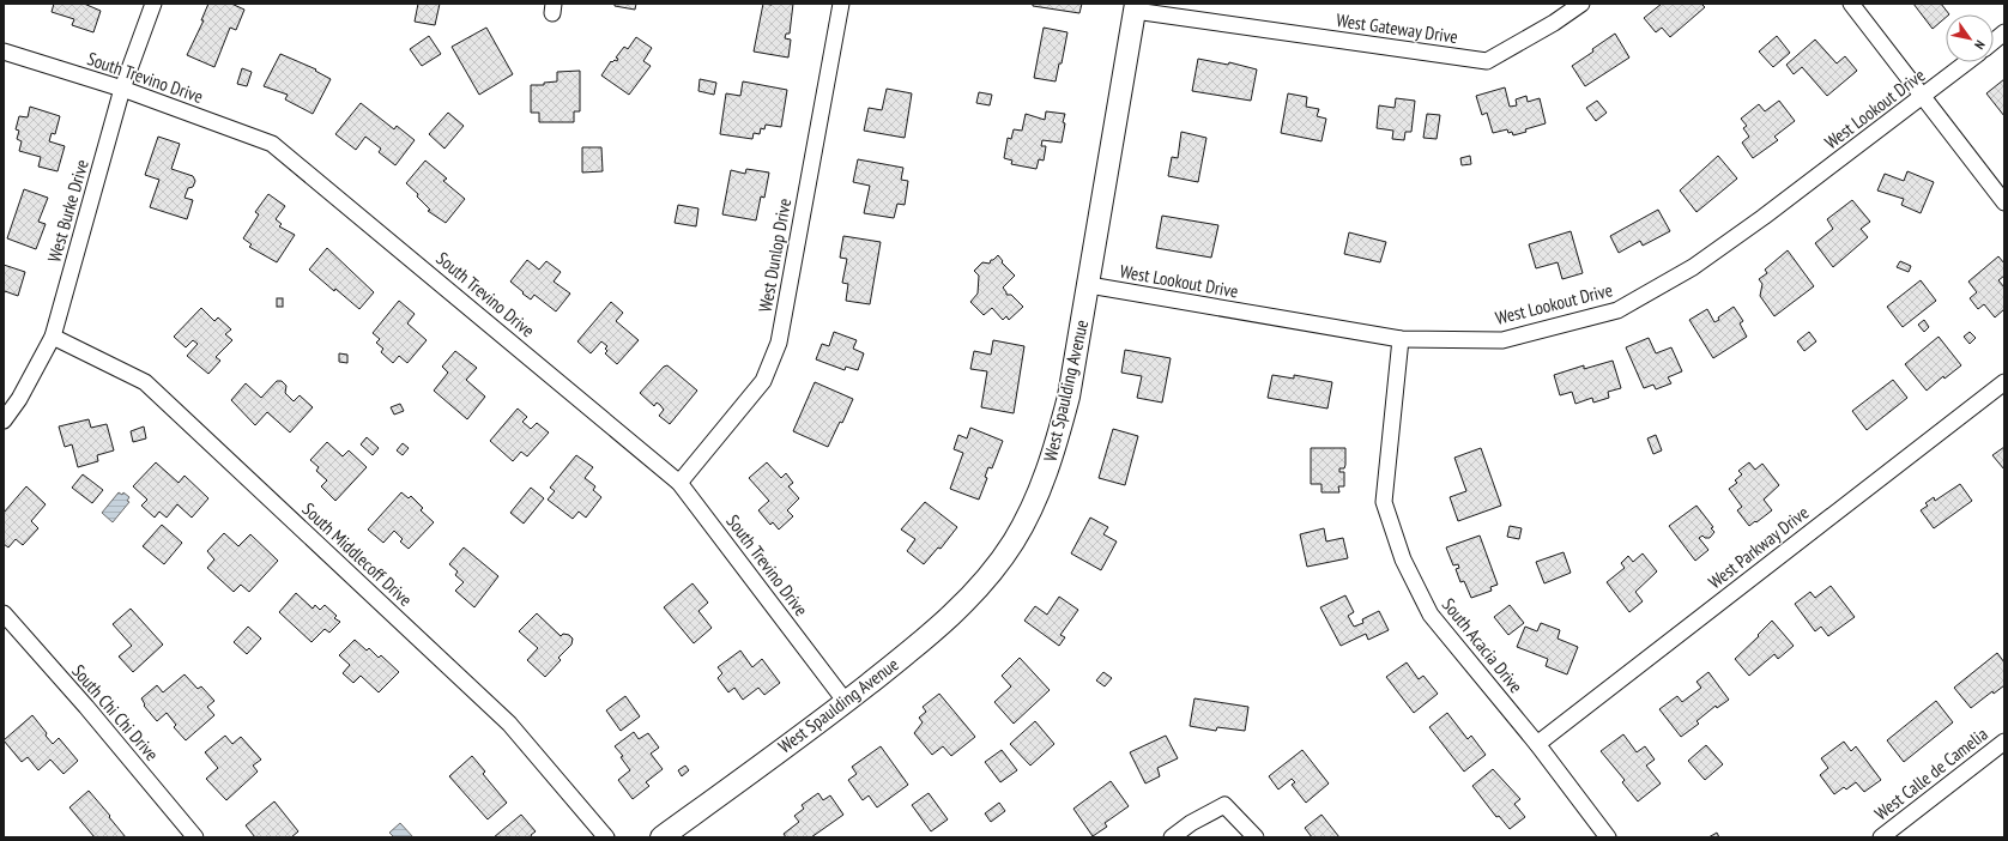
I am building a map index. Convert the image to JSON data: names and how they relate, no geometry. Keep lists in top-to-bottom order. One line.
{"streets":{"street":["West Gateway Drive","South Trevino Drive","West Lookout Drive","West Burke Drive","West Dunlop Drive","West Spaulding Avenue","West Parkway Drive","South Middlecoff Drive","South Acacia Drive","South Chi Chi Drive","West Calle de Camelia"]},"crossings":[["West Gateway Drive","West Spaulding Avenue"],["South Trevino Drive","West Burke Drive"],["South Trevino Drive","West Dunlop Drive"],["South Trevino Drive","West Spaulding Avenue"],["West Lookout Drive","West Spaulding Avenue"],["West Lookout Drive","South Acacia Drive"],["West Burke Drive","South Middlecoff Drive"],["West Parkway Drive","South Acacia Drive"]],"north":"bottom right"}
